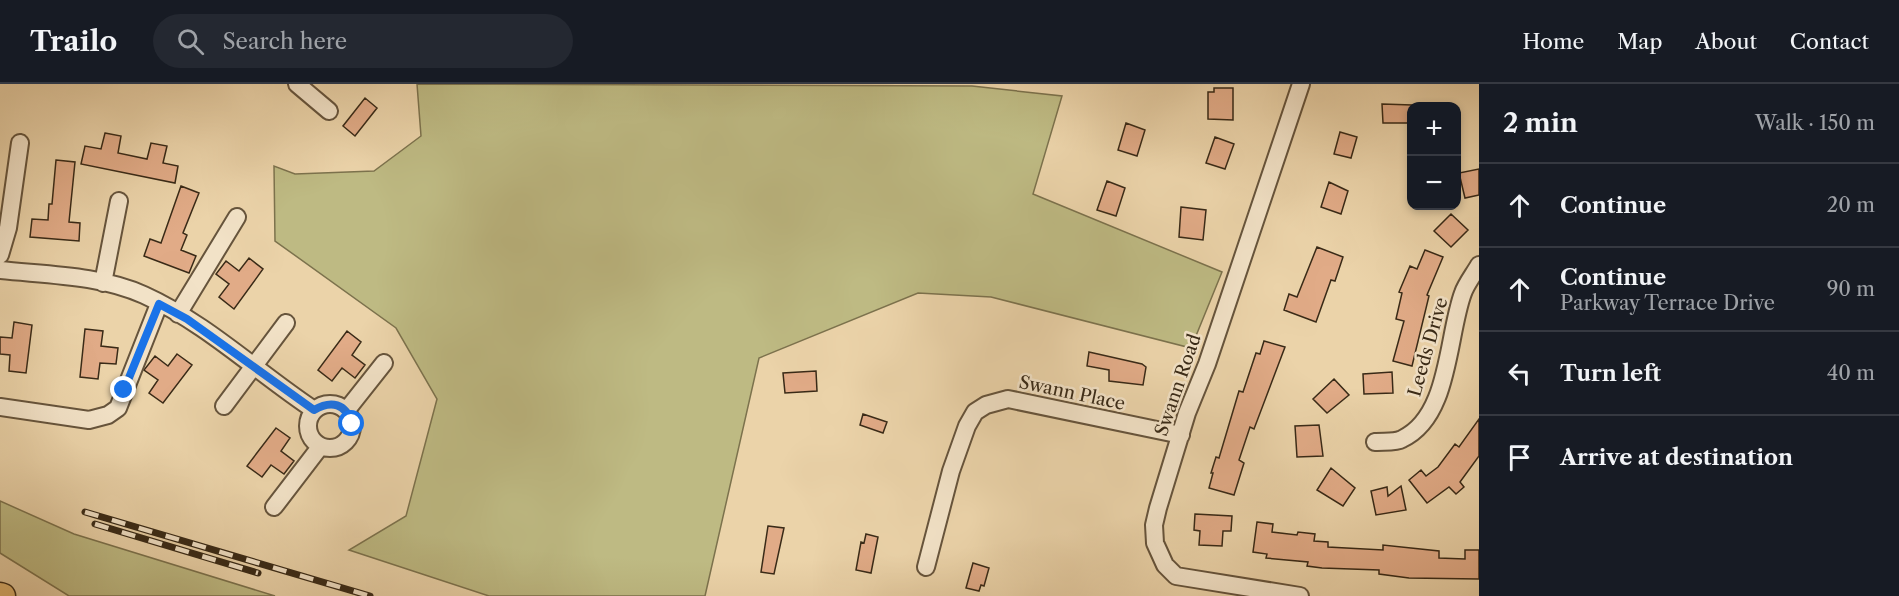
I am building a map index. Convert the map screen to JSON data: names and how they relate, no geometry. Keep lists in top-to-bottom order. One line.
{"streets":{"street":["Leeds Drive","Swann Road","Swann Place"]},"crossings":[["Swann Road","Swann Place"]],"page":{"header":"Trailo","search":"Search here","nav":["Home","Map","About","Contact"],"heading":["2 min","Walk · 150 m"],"map_buttons":["+","−"],"list":[["Continue","20 m"],["Continue","Parkway Terrace Drive","90 m"],["Turn left","40 m"],"Arrive at destination"]}}
